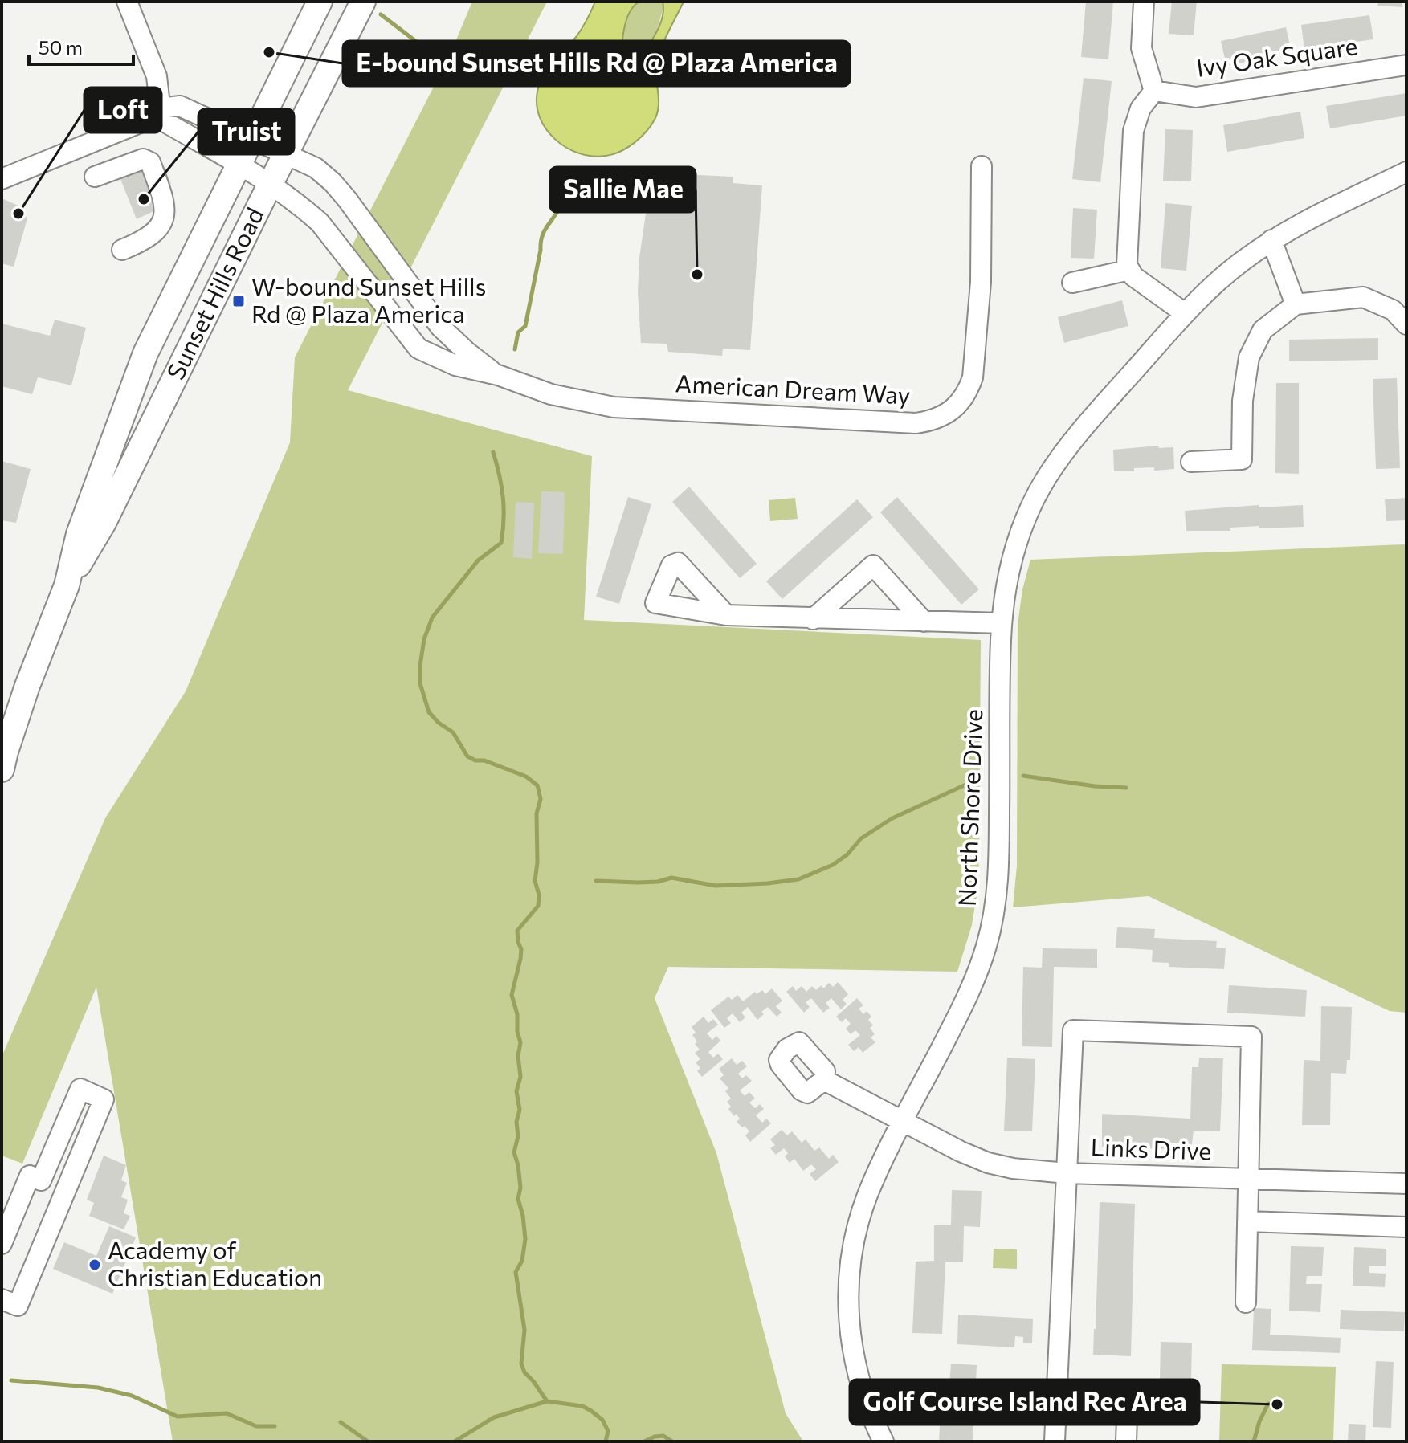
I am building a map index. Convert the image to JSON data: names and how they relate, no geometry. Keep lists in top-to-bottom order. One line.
{"streets":{"main road":["Sunset Hills Road"],"street":["Ivy Oak Square","American Dream Way","North Shore Drive","Links Drive"]},"crossings":[["North Shore Drive","Links Drive"]],"places":{"other":["E-bound Sunset Hills Rd @ Plaza America","Truist","Loft","Sallie Mae","Academy of Christian Education","Golf Course Island Rec Area"],"transit":["W-bound Sunset Hills Rd @ Plaza America"]},"scale_bar":"50 m"}
